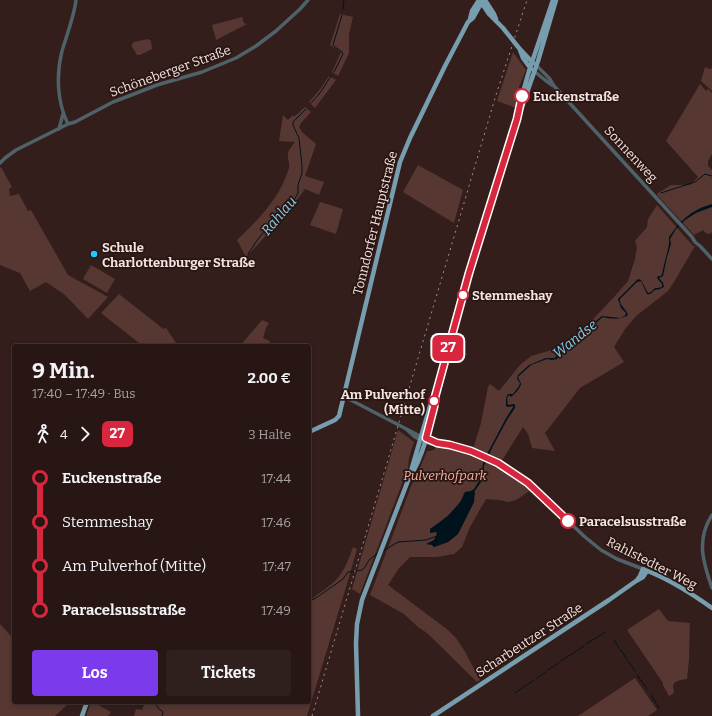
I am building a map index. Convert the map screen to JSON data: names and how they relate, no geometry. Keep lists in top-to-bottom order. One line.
{"streets":{"main road":["Sonnenweg","Tonndorfer Hauptstraße","Rahlstedter Weg","Scharbeutzer Straße"],"street":["Schöneberger Straße"]},"crossings":[["Sonnenweg","Tonndorfer Hauptstraße"],["Tonndorfer Hauptstraße","Rahlstedter Weg"],["Rahlstedter Weg","Scharbeutzer Straße"]],"water":["Rahlau","Wandse"],"parks":["Pulverhofpark"],"places":["Euckenstraße","Schule Charlottenburger Straße","Stemmeshay","Am Pulverhof (Mitte)","Paracelsusstraße"],"lines":["bus line 27"],"page":{"on_map":"27","heading":["9 Min.","17:40 – 17:49 · Bus","2.00 €"],"legs":["4","27","3 Halte"],"list":[{"name":"Euckenstraße","value":"17:44"},{"name":"Stemmeshay","value":"17:46"},{"name":"Am Pulverhof (Mitte)","value":"17:47"},{"name":"Paracelsusstraße","value":"17:49"}],"buttons":["Los","Tickets"]}}
